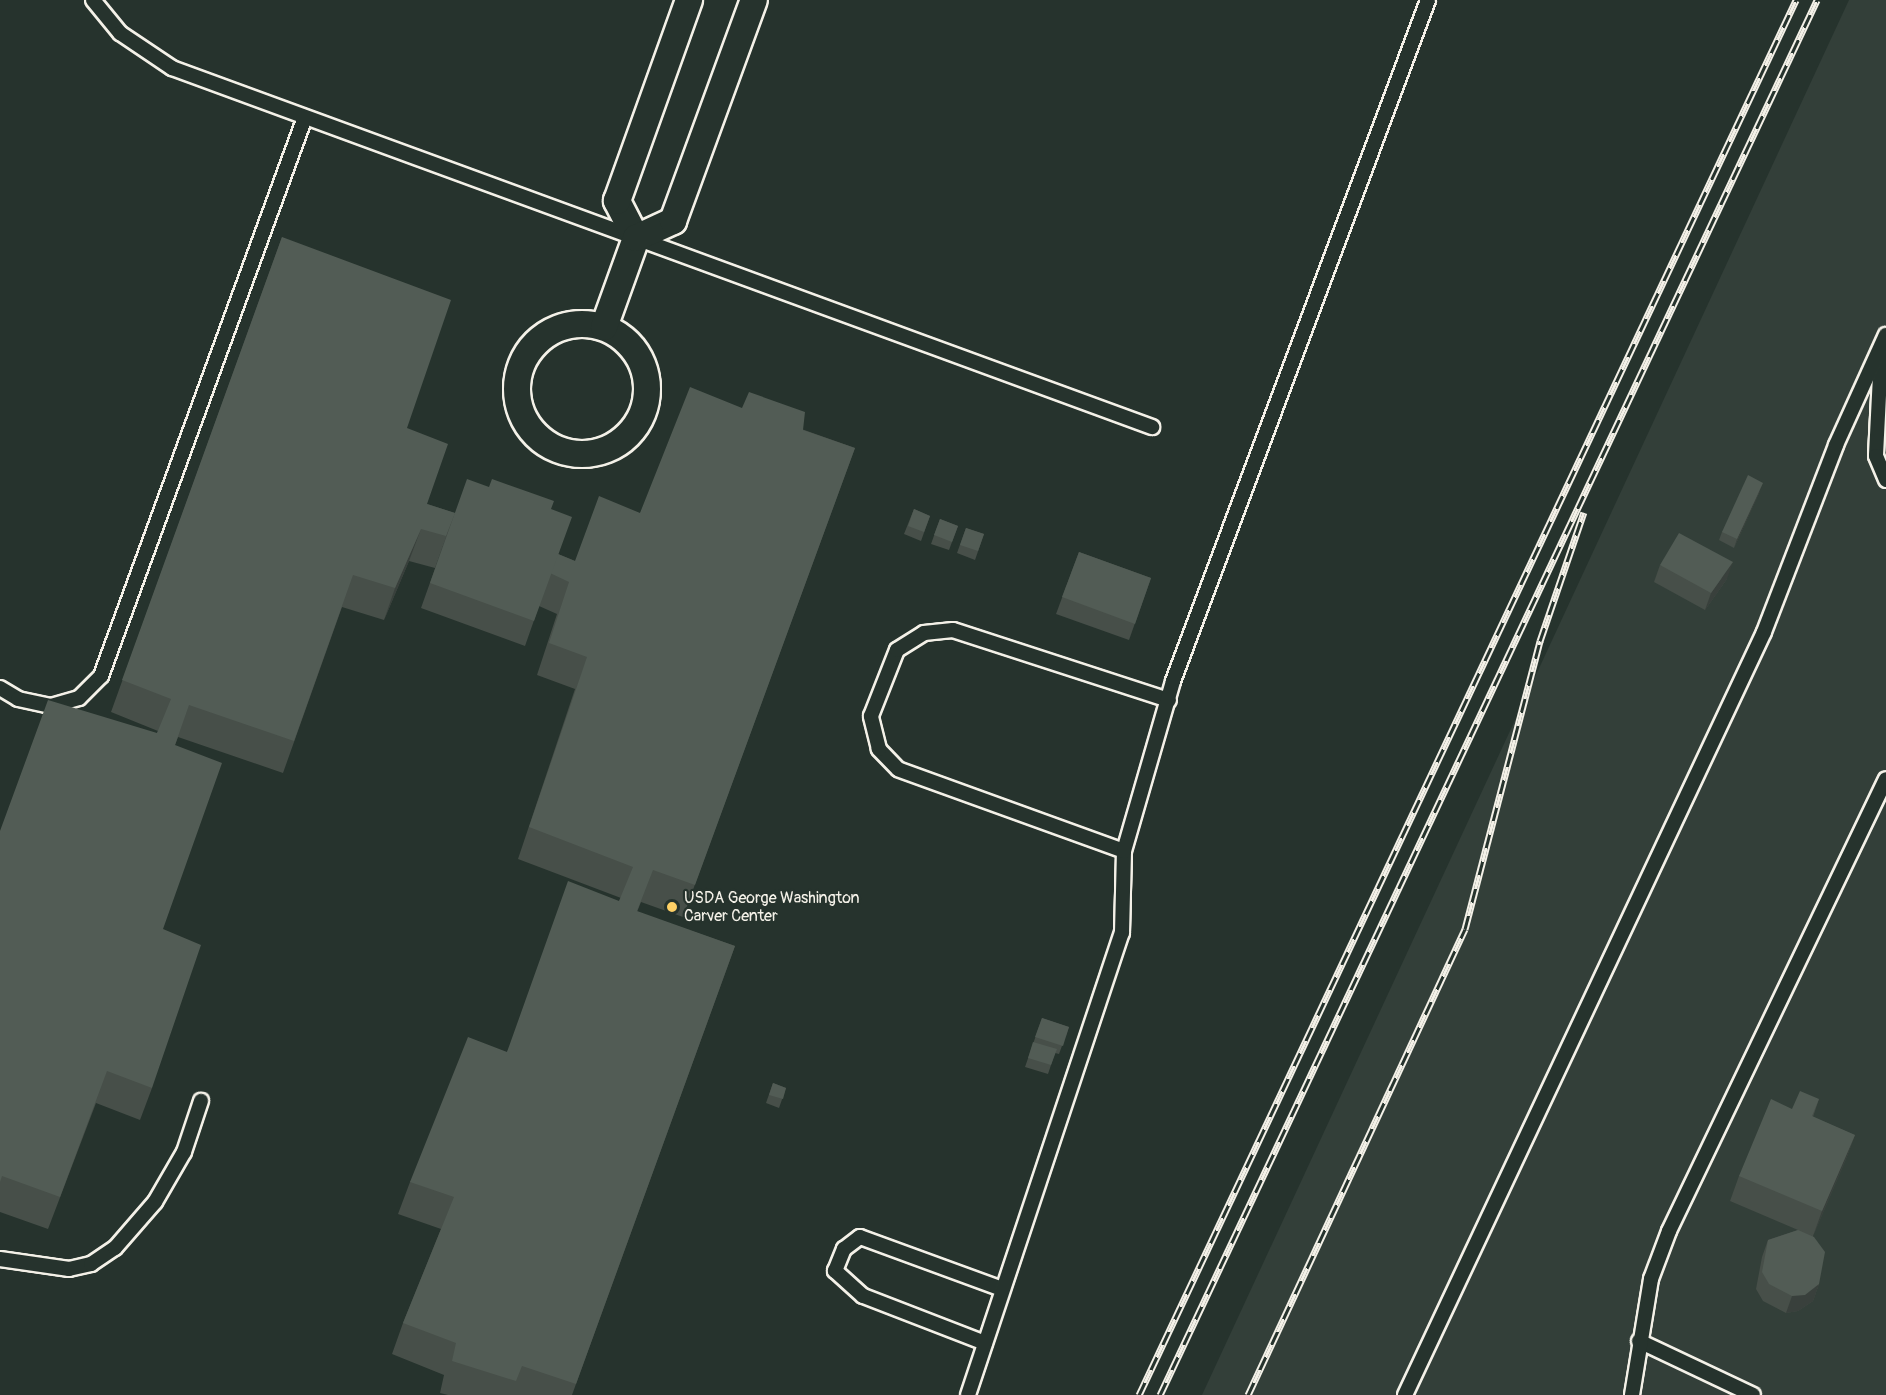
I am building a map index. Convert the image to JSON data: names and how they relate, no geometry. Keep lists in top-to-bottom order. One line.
{"places":["USDA George Washington Carver Center"]}
